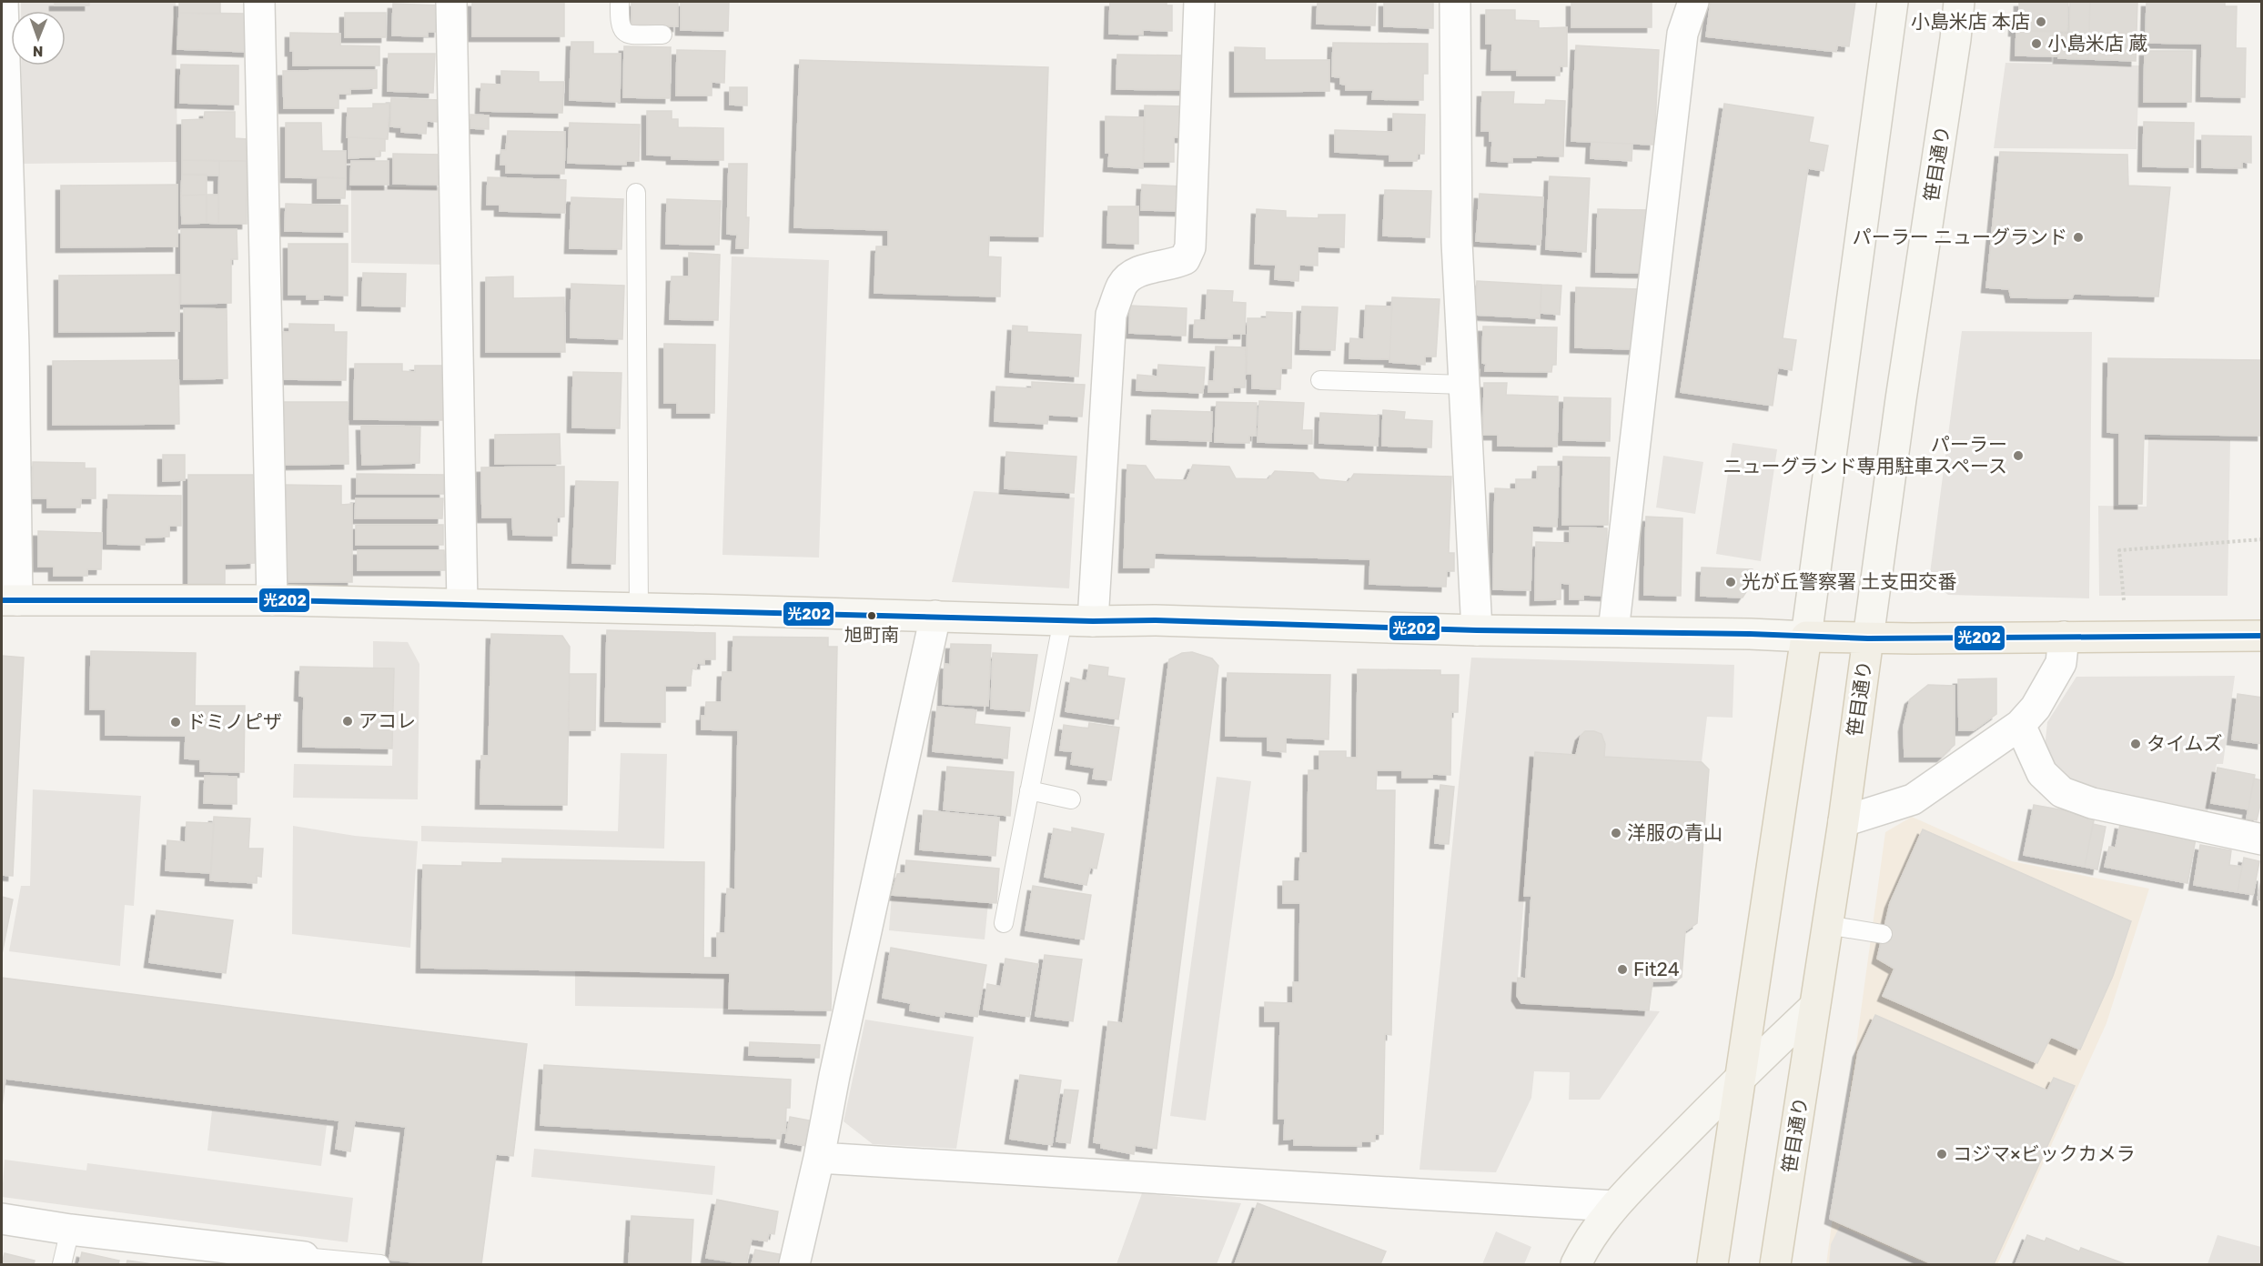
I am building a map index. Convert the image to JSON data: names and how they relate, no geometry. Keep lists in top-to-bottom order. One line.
{"streets":{"main road":["笹目通り"]},"places":["小島米店 本店","小島米店 蔵","パーラー ニューグランド","パーラー ニューグランド専用駐車スペース","光が丘警察署 土支田交番","旭町南","アコレ","ドミノピザ","タイムズ","洋服の青山","Fit24","コジマ×ビックカメラ"],"lines":["transit line 光202"],"north":"bottom"}
